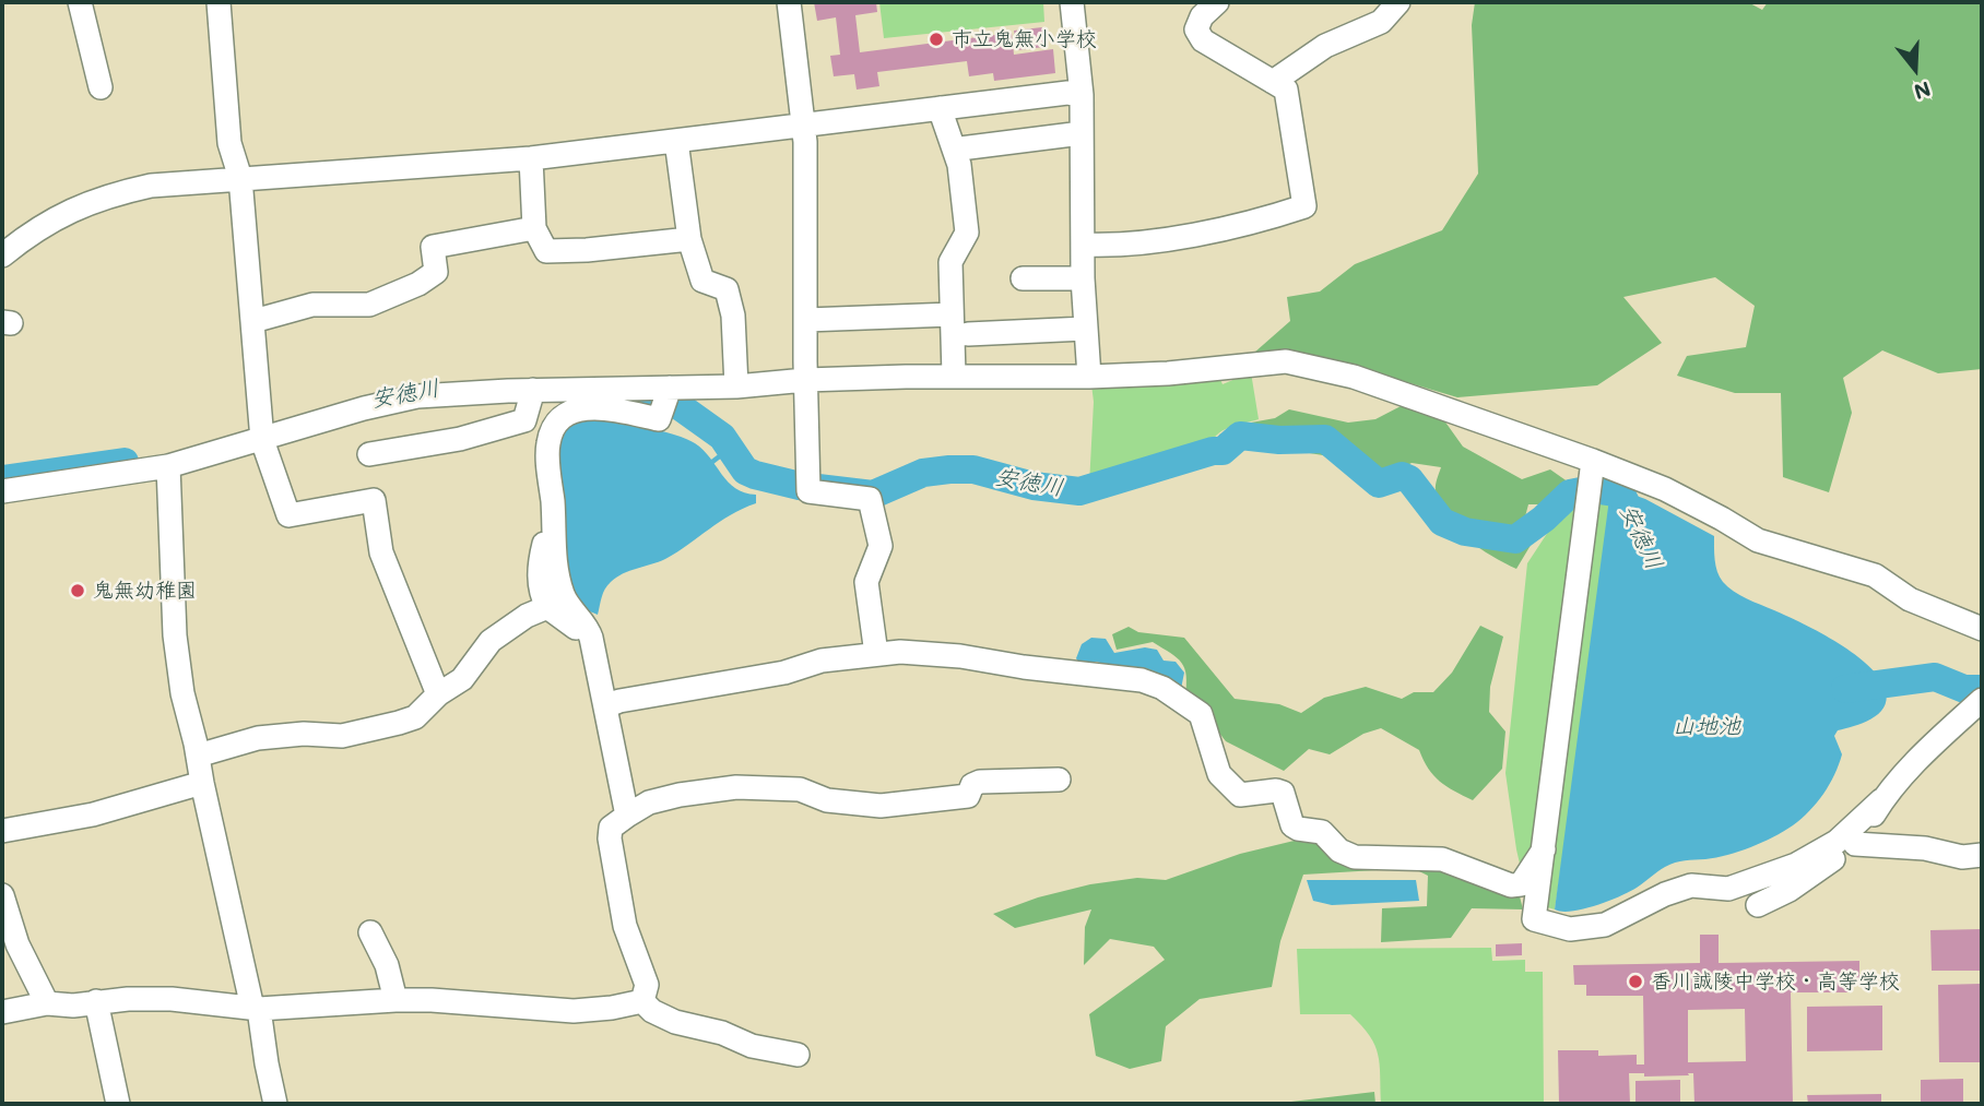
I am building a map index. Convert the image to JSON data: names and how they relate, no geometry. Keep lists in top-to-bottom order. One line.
{"water":["安徳川","山地池"],"places":["市立鬼無小学校","鬼無幼稚園","香川誠陵中学校・高等学校"],"north":"bottom"}
